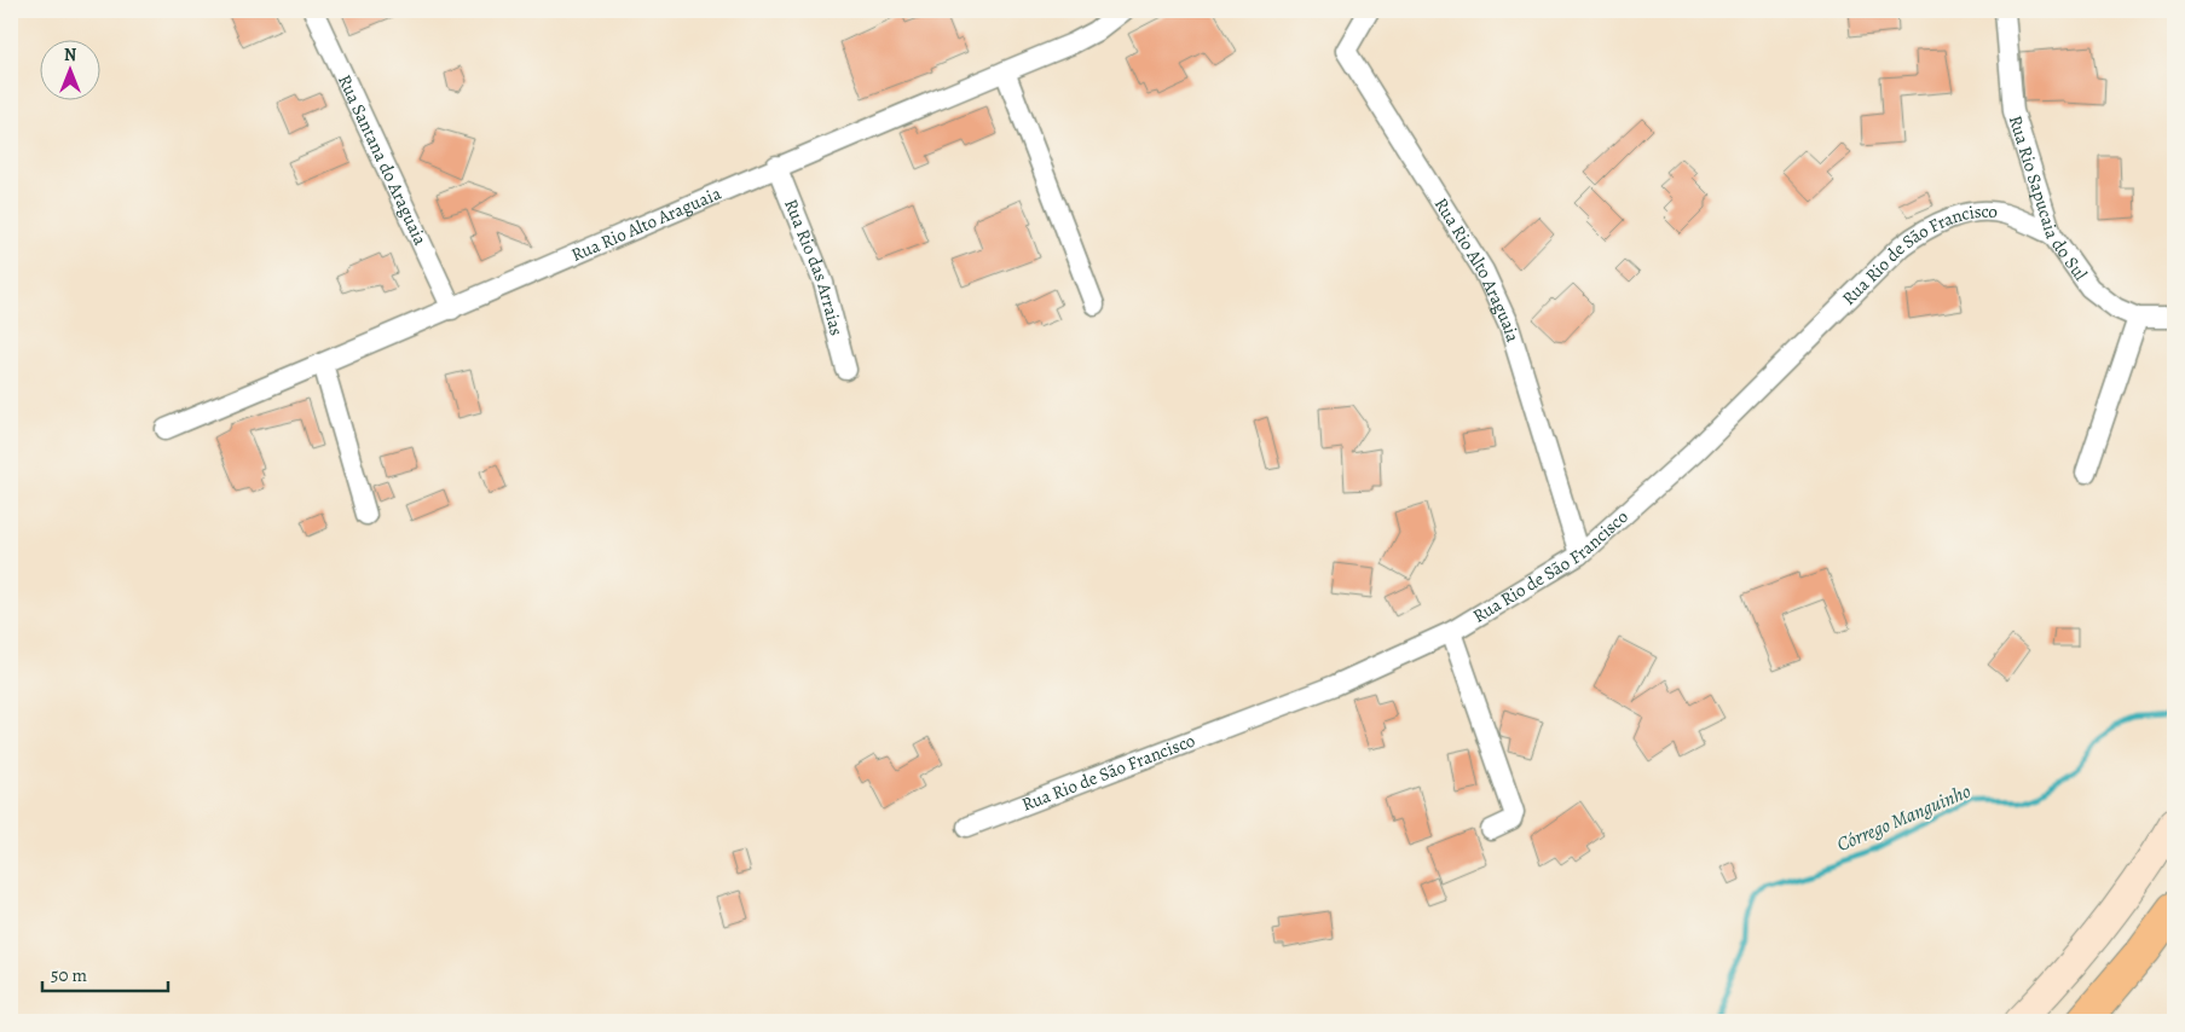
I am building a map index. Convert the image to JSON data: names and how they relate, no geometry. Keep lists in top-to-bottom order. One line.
{"streets":{"street":["Rua Santana do Araguaia","Rua Rio Sapucaia do Sul","Rua Rio Alto Araguaia","Rua Rio de São Francisco","Rua Rio das Arraias"]},"crossings":[["Rua Santana do Araguaia","Rua Rio Alto Araguaia"],["Rua Rio Sapucaia do Sul","Rua Rio de São Francisco"],["Rua Rio Alto Araguaia","Rua Rio de São Francisco"],["Rua Rio Alto Araguaia","Rua Rio das Arraias"]],"water":["Córrego Manguinho"],"scale_bar":"50 m","north":"top"}
